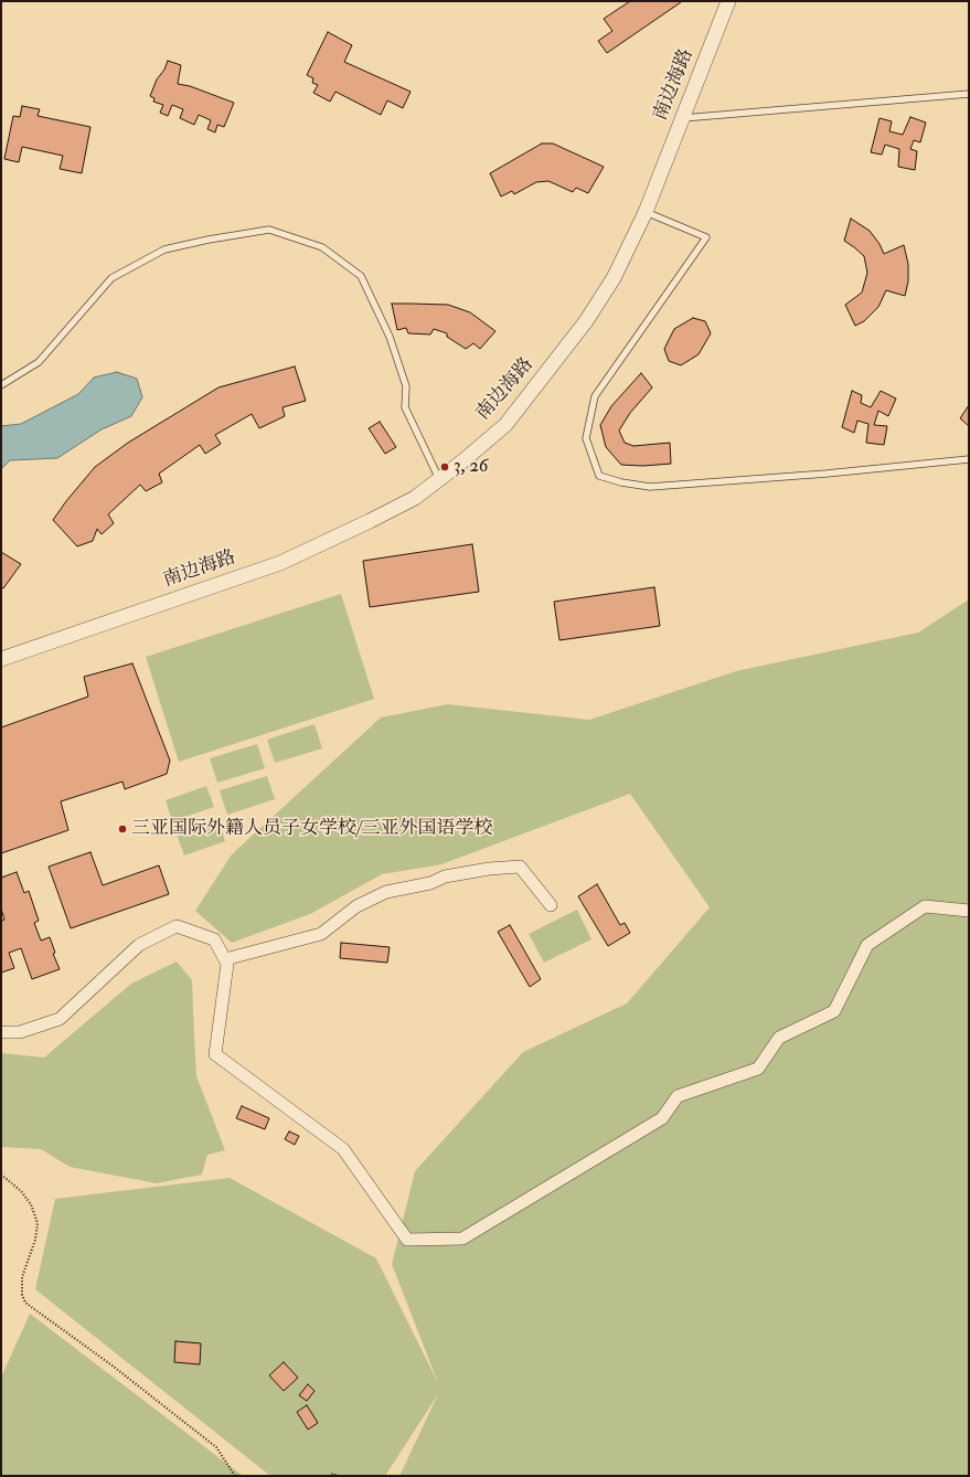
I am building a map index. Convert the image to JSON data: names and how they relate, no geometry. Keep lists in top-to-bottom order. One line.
{"streets":{"street":["南边海路"]},"places":["3, 26","三亚国际外籍人员子女学校/三亚外国语学校"]}
